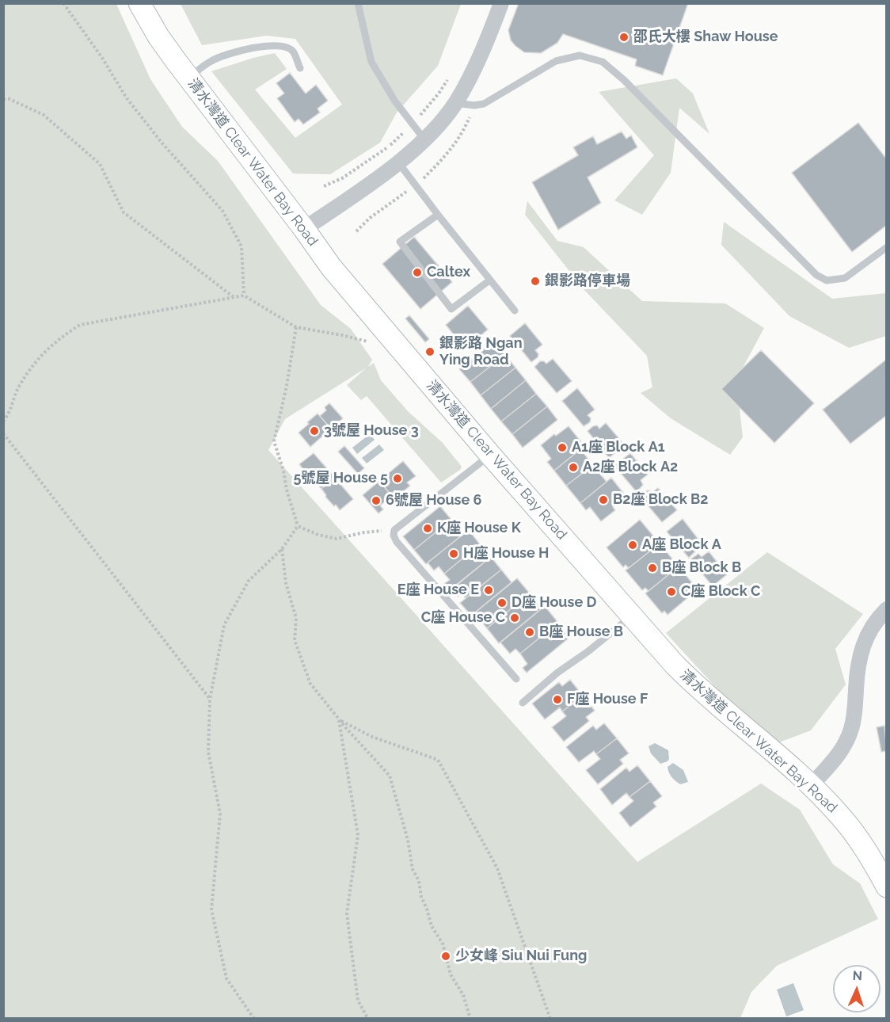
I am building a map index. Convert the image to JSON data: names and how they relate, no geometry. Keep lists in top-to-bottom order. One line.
{"streets":{"main road":["清水灣道 Clear Water Bay Road"]},"places":["邵氏大樓 Shaw House","Caltex","銀影路停車場","銀影路 Ngan Ying Road","3號屋 House 3","A1座 Block A1","A2座 Block A2","5號屋 House 5","B2座 Block B2","6號屋 House 6","K座 House K","A座 Block A","H座 House H","B座 Block B","E座 House E","C座 Block C","D座 House D","C座 House C","B座 House B","F座 House F","少女峰 Siu Nui Fung"],"north":"top"}
